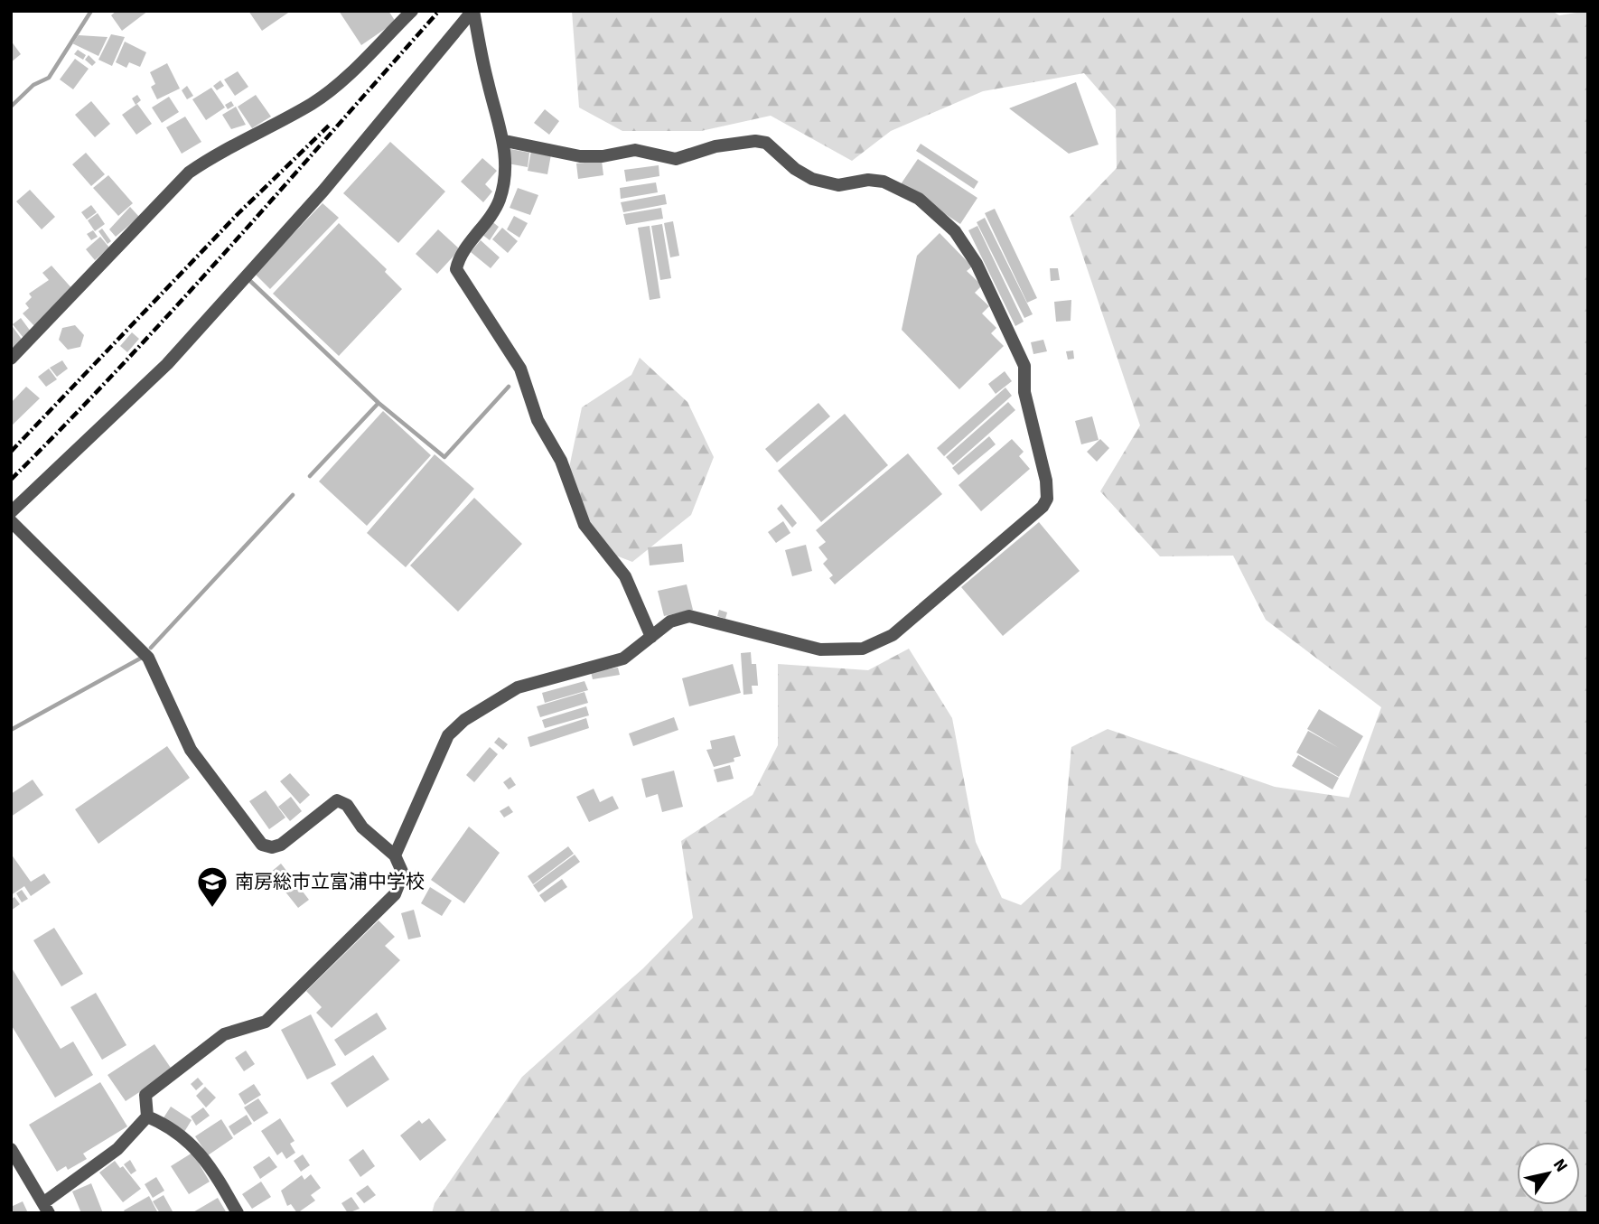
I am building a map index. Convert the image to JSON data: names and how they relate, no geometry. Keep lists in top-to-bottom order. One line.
{"places":{"school or university":["南房総市立富浦中学校"]},"north":"top right"}
